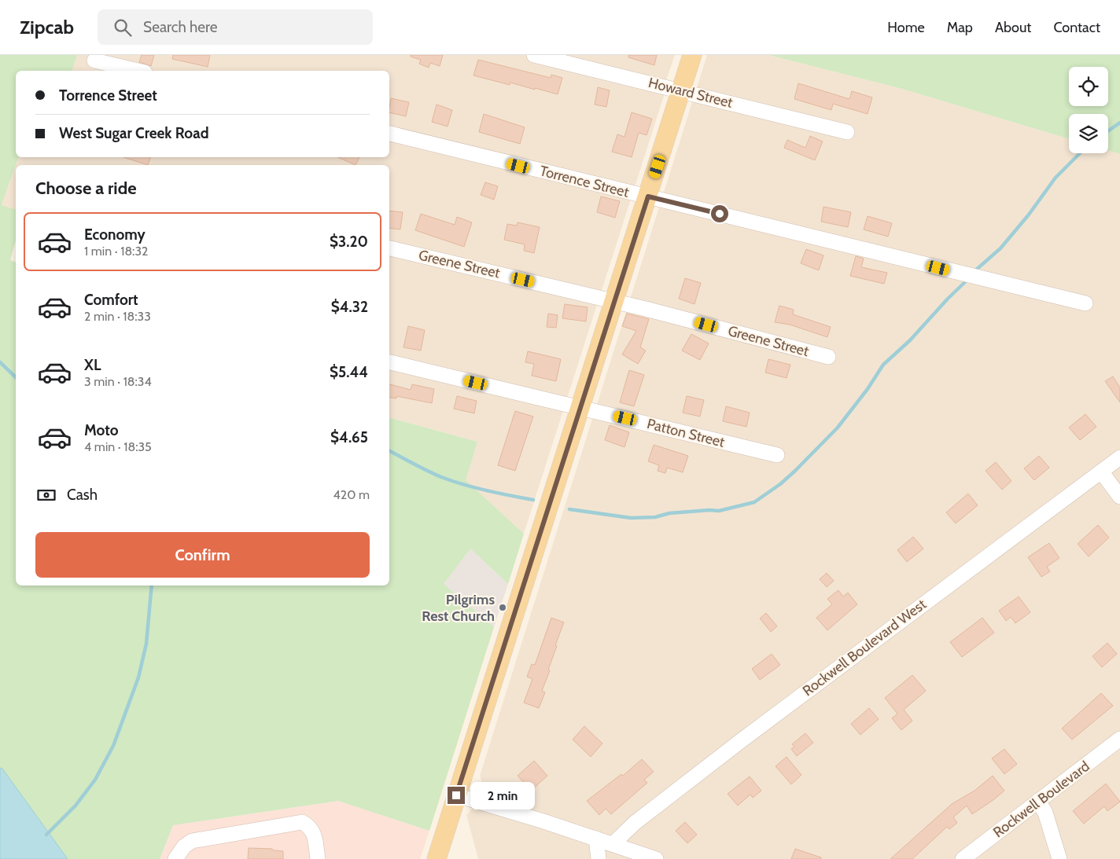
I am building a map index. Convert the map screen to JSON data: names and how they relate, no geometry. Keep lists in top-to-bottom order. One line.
{"streets":{"street":["Howard Street","Torrence Street","Greene Street","Patton Street","Rockwell Boulevard West","Rockwell Boulevard"]},"places":["Pilgrims Rest Church"],"page":{"header":"Zipcab","search":"Search here","nav":["Home","Map","About","Contact"],"banner":["Torrence Street","West Sugar Creek Road"],"heading":"Choose a ride","list":[{"name":"Economy","note":"1 min · 18:32","value":"$3.20"},{"name":"Comfort","note":"2 min · 18:33","value":"$4.32"},{"name":"XL","note":"3 min · 18:34","value":"$5.44"},{"name":"Moto","note":"4 min · 18:35","value":"$4.65"}],"pay":["Cash","420 m"],"buttons":"Confirm","bubble":"2 min"}}
